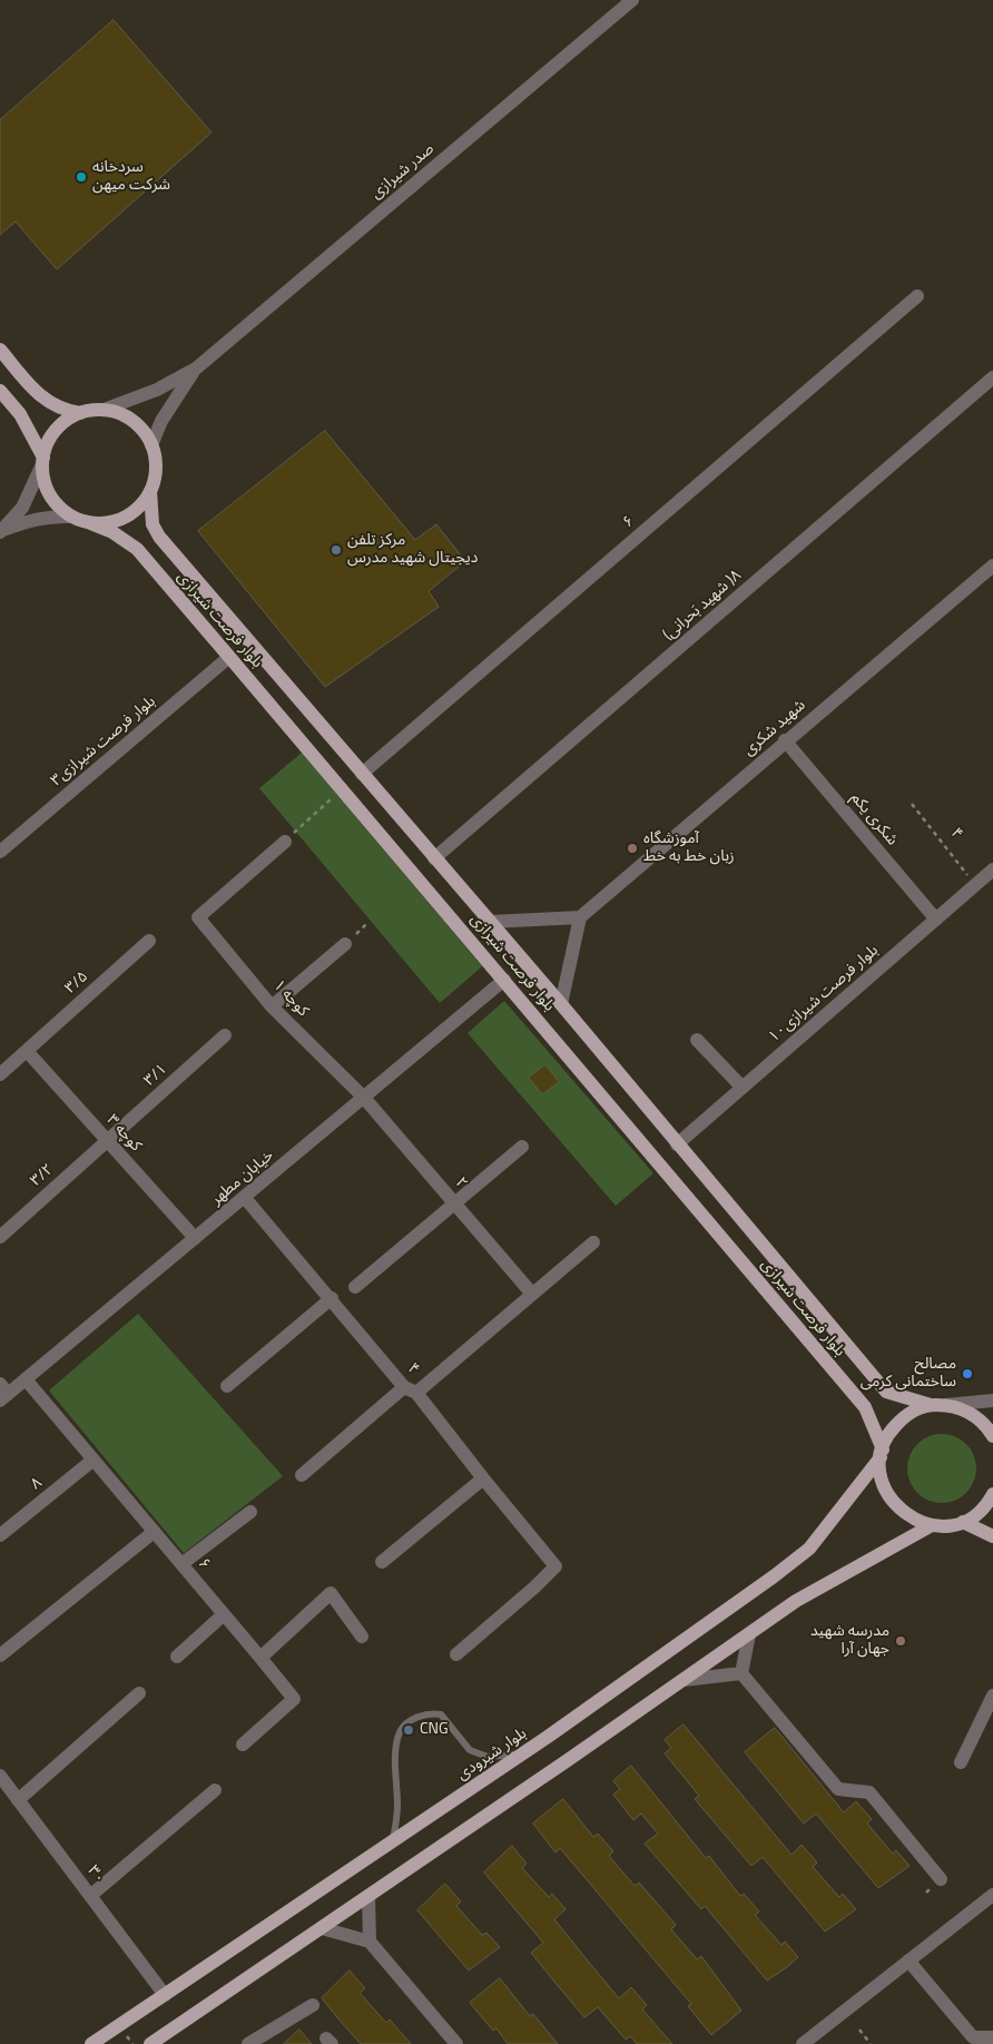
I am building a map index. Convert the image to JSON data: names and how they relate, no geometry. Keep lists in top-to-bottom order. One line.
{"streets":{"main road":["بلوار فرصت شیرازی","بلوار شیرودی"],"street":["صدر شیرازی","۶","(شهید بَحرانی )۸","شهید شکری","۳بلوار فرصت شیرازی","شکری یکم","۴","۳/۵","بلوار فرصت شیرازی۱۰","کوچه ۱","۳/۱","کوچه ۳","۳/۲","خیابان مطهر","۲","۸","۳۰"]},"crossings":[["صدر شیرازی","بلوار فرصت شیرازی"],["۶","بلوار فرصت شیرازی"],["۶","خیابان مطهر"],["۶","۸"],["(شهید بَحرانی )۸","بلوار فرصت شیرازی"],["بلوار فرصت شیرازی","۳بلوار فرصت شیرازی"],["بلوار فرصت شیرازی","بلوار فرصت شیرازی۱۰"],["بلوار فرصت شیرازی","خیابان مطهر"],["بلوار فرصت شیرازی","بلوار شیرودی"],["شهید شکری","شکری یکم"],["شکری یکم","بلوار فرصت شیرازی۱۰"],["۴","بلوار فرصت شیرازی۱۰"],["۴","خیابان مطهر"],["۳/۵","کوچه ۳"],["کوچه ۱","خیابان مطهر"],["کوچه ۱","۲"],["۳/۱","کوچه ۳"],["۳/۱","۳/۲"],["کوچه ۳","۳/۲"],["کوچه ۳","خیابان مطهر"],["خیابان مطهر","۲"],["بلوار شیرودی","۳۰"]],"places":["سردخانه شرکت میهن","مرکز تلفن دیجیتال شهید مدرس","آموزشگاه زبان خط به خط","مصالح ساختمانی کرمی","مدرسه شهید جهان آرا","CNG"]}
